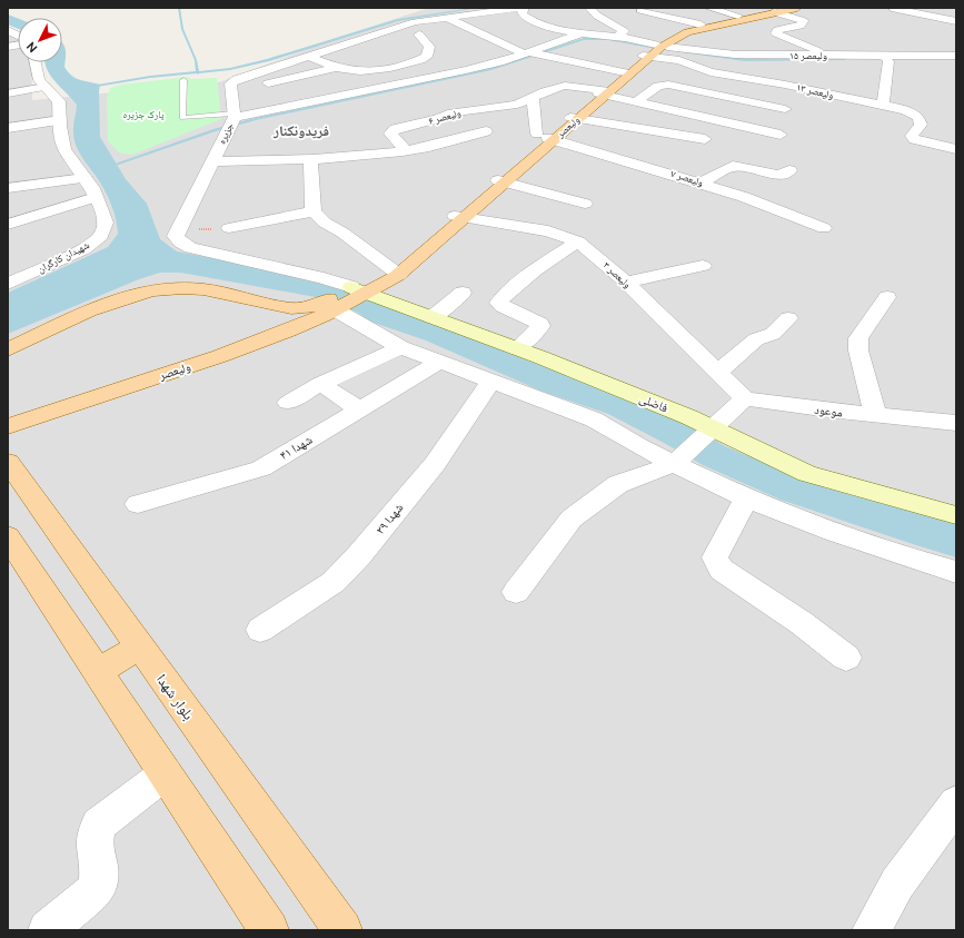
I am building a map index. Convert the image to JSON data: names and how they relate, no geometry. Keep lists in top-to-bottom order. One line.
{"streets":{"main road":["ولیعصر","فاضلی","بلوار شهدا"],"street":["ولیعصر ۱۵","ولیعصر ۱۳","ولیعصر ۶","جزیره","ولیعصر ۷","شهیدان کارگران","ولیعصر ۳","موعود","شهدا ۴۱","شهدا ۳۹"]},"crossings":[["ولیعصر ۱۵","ولیعصر ۱۳"],["ولیعصر ۱۵","ولیعصر"],["ولیعصر ۱۳","ولیعصر"],["ولیعصر ۶","ولیعصر"],["ولیعصر","ولیعصر ۷"],["ولیعصر","ولیعصر ۳"],["ولیعصر","فاضلی"],["ولیعصر ۳","موعود"]],"districts":["فریدونکنار"],"parks":["پارک جزیره"],"north":"bottom left"}
